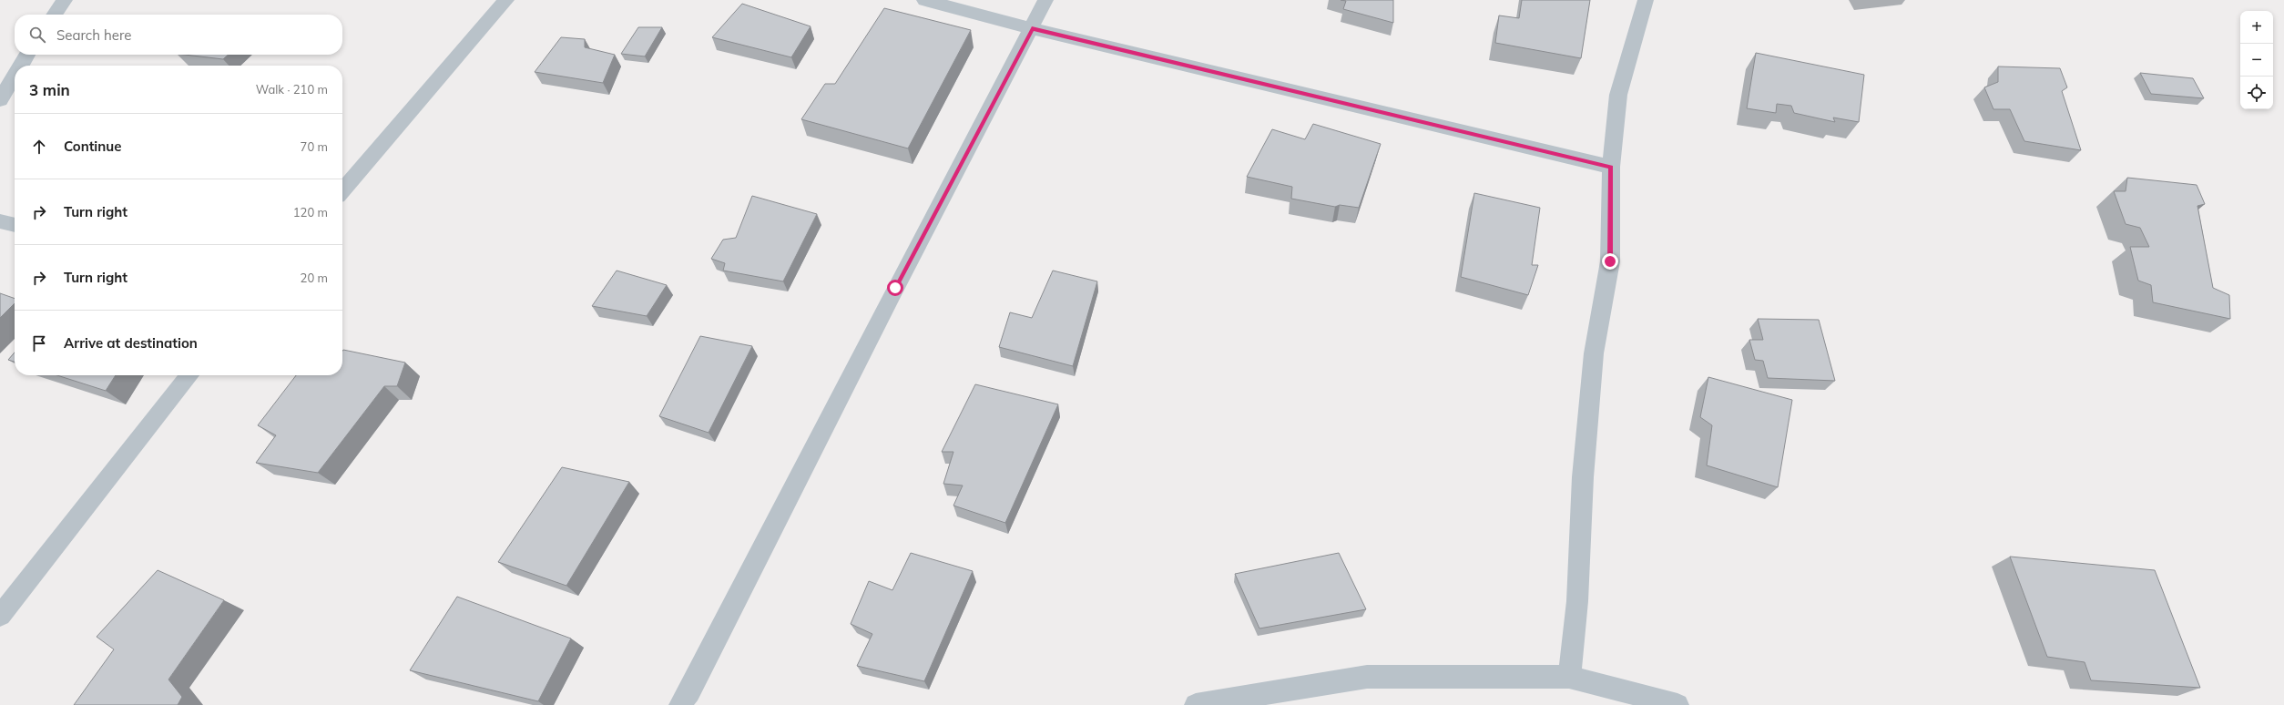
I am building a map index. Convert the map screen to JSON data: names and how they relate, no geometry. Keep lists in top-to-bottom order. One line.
{"page":{"map_buttons":["+","−"],"search":"Search here","heading":["3 min","Walk · 210 m"],"list":[["Continue","70 m"],["Turn right","120 m"],["Turn right","20 m"],"Arrive at destination"]}}
